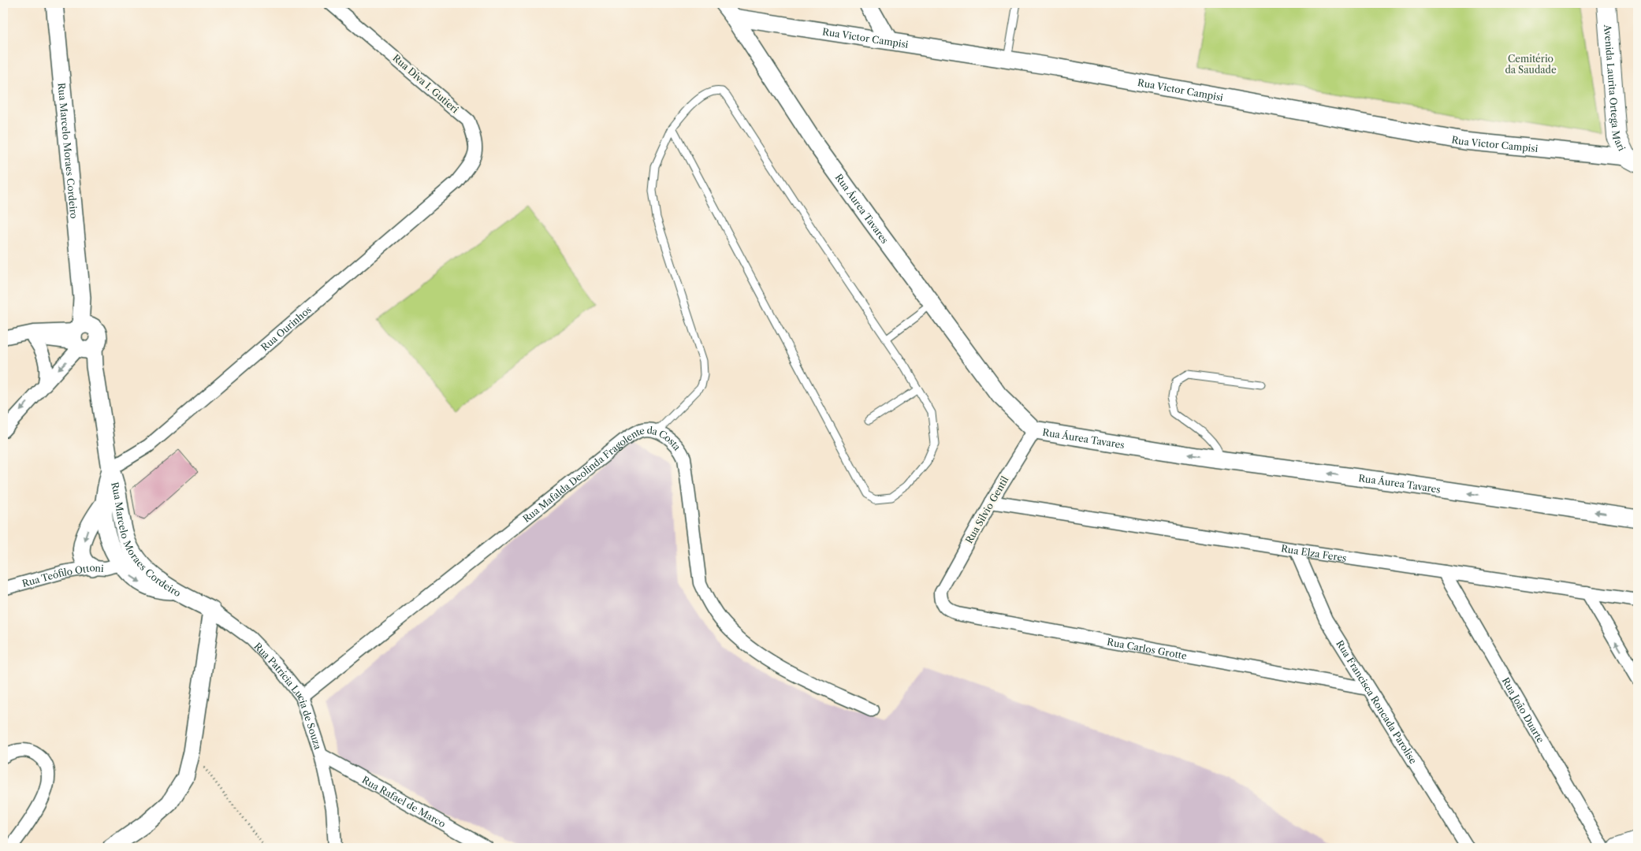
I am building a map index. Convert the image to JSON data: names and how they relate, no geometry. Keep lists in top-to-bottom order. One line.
{"streets":{"main road":["Avenida Laurita Ortega Mari"],"street":["Rua Victor Campisi","Rua Diva I. Gutieri","Rua Marcelo Moraes Cordeiro","Rua Áurea Tavares","Rua Ourinhos","Rua Mafalda Deolinda Fragolente da Costa","Rua Silvio Gentil","Rua Elza Feres","Rua Teófilo Ottoni","Rua Carlos Grotte","Rua Patrícia Lucia de Souza","Rua Francisca Roncada Parolise","Rua João Duarte","Rua Rafael de Marco"]},"crossings":[["Rua Victor Campisi","Avenida Laurita Ortega Mari"],["Rua Victor Campisi","Rua Áurea Tavares"],["Rua Diva I. Gutieri","Rua Ourinhos"],["Rua Marcelo Moraes Cordeiro","Rua Ourinhos"],["Rua Marcelo Moraes Cordeiro","Rua Teófilo Ottoni"],["Rua Marcelo Moraes Cordeiro","Rua Patrícia Lucia de Souza"],["Rua Áurea Tavares","Rua Silvio Gentil"],["Rua Mafalda Deolinda Fragolente da Costa","Rua Patrícia Lucia de Souza"],["Rua Silvio Gentil","Rua Elza Feres"],["Rua Silvio Gentil","Rua Carlos Grotte"],["Rua Elza Feres","Rua Francisca Roncada Parolise"],["Rua Elza Feres","Rua João Duarte"],["Rua Carlos Grotte","Rua Francisca Roncada Parolise"],["Rua Patrícia Lucia de Souza","Rua Rafael de Marco"]],"one_way":["Rua Áurea Tavares"],"parks":["Cemitério da Saudade"]}
